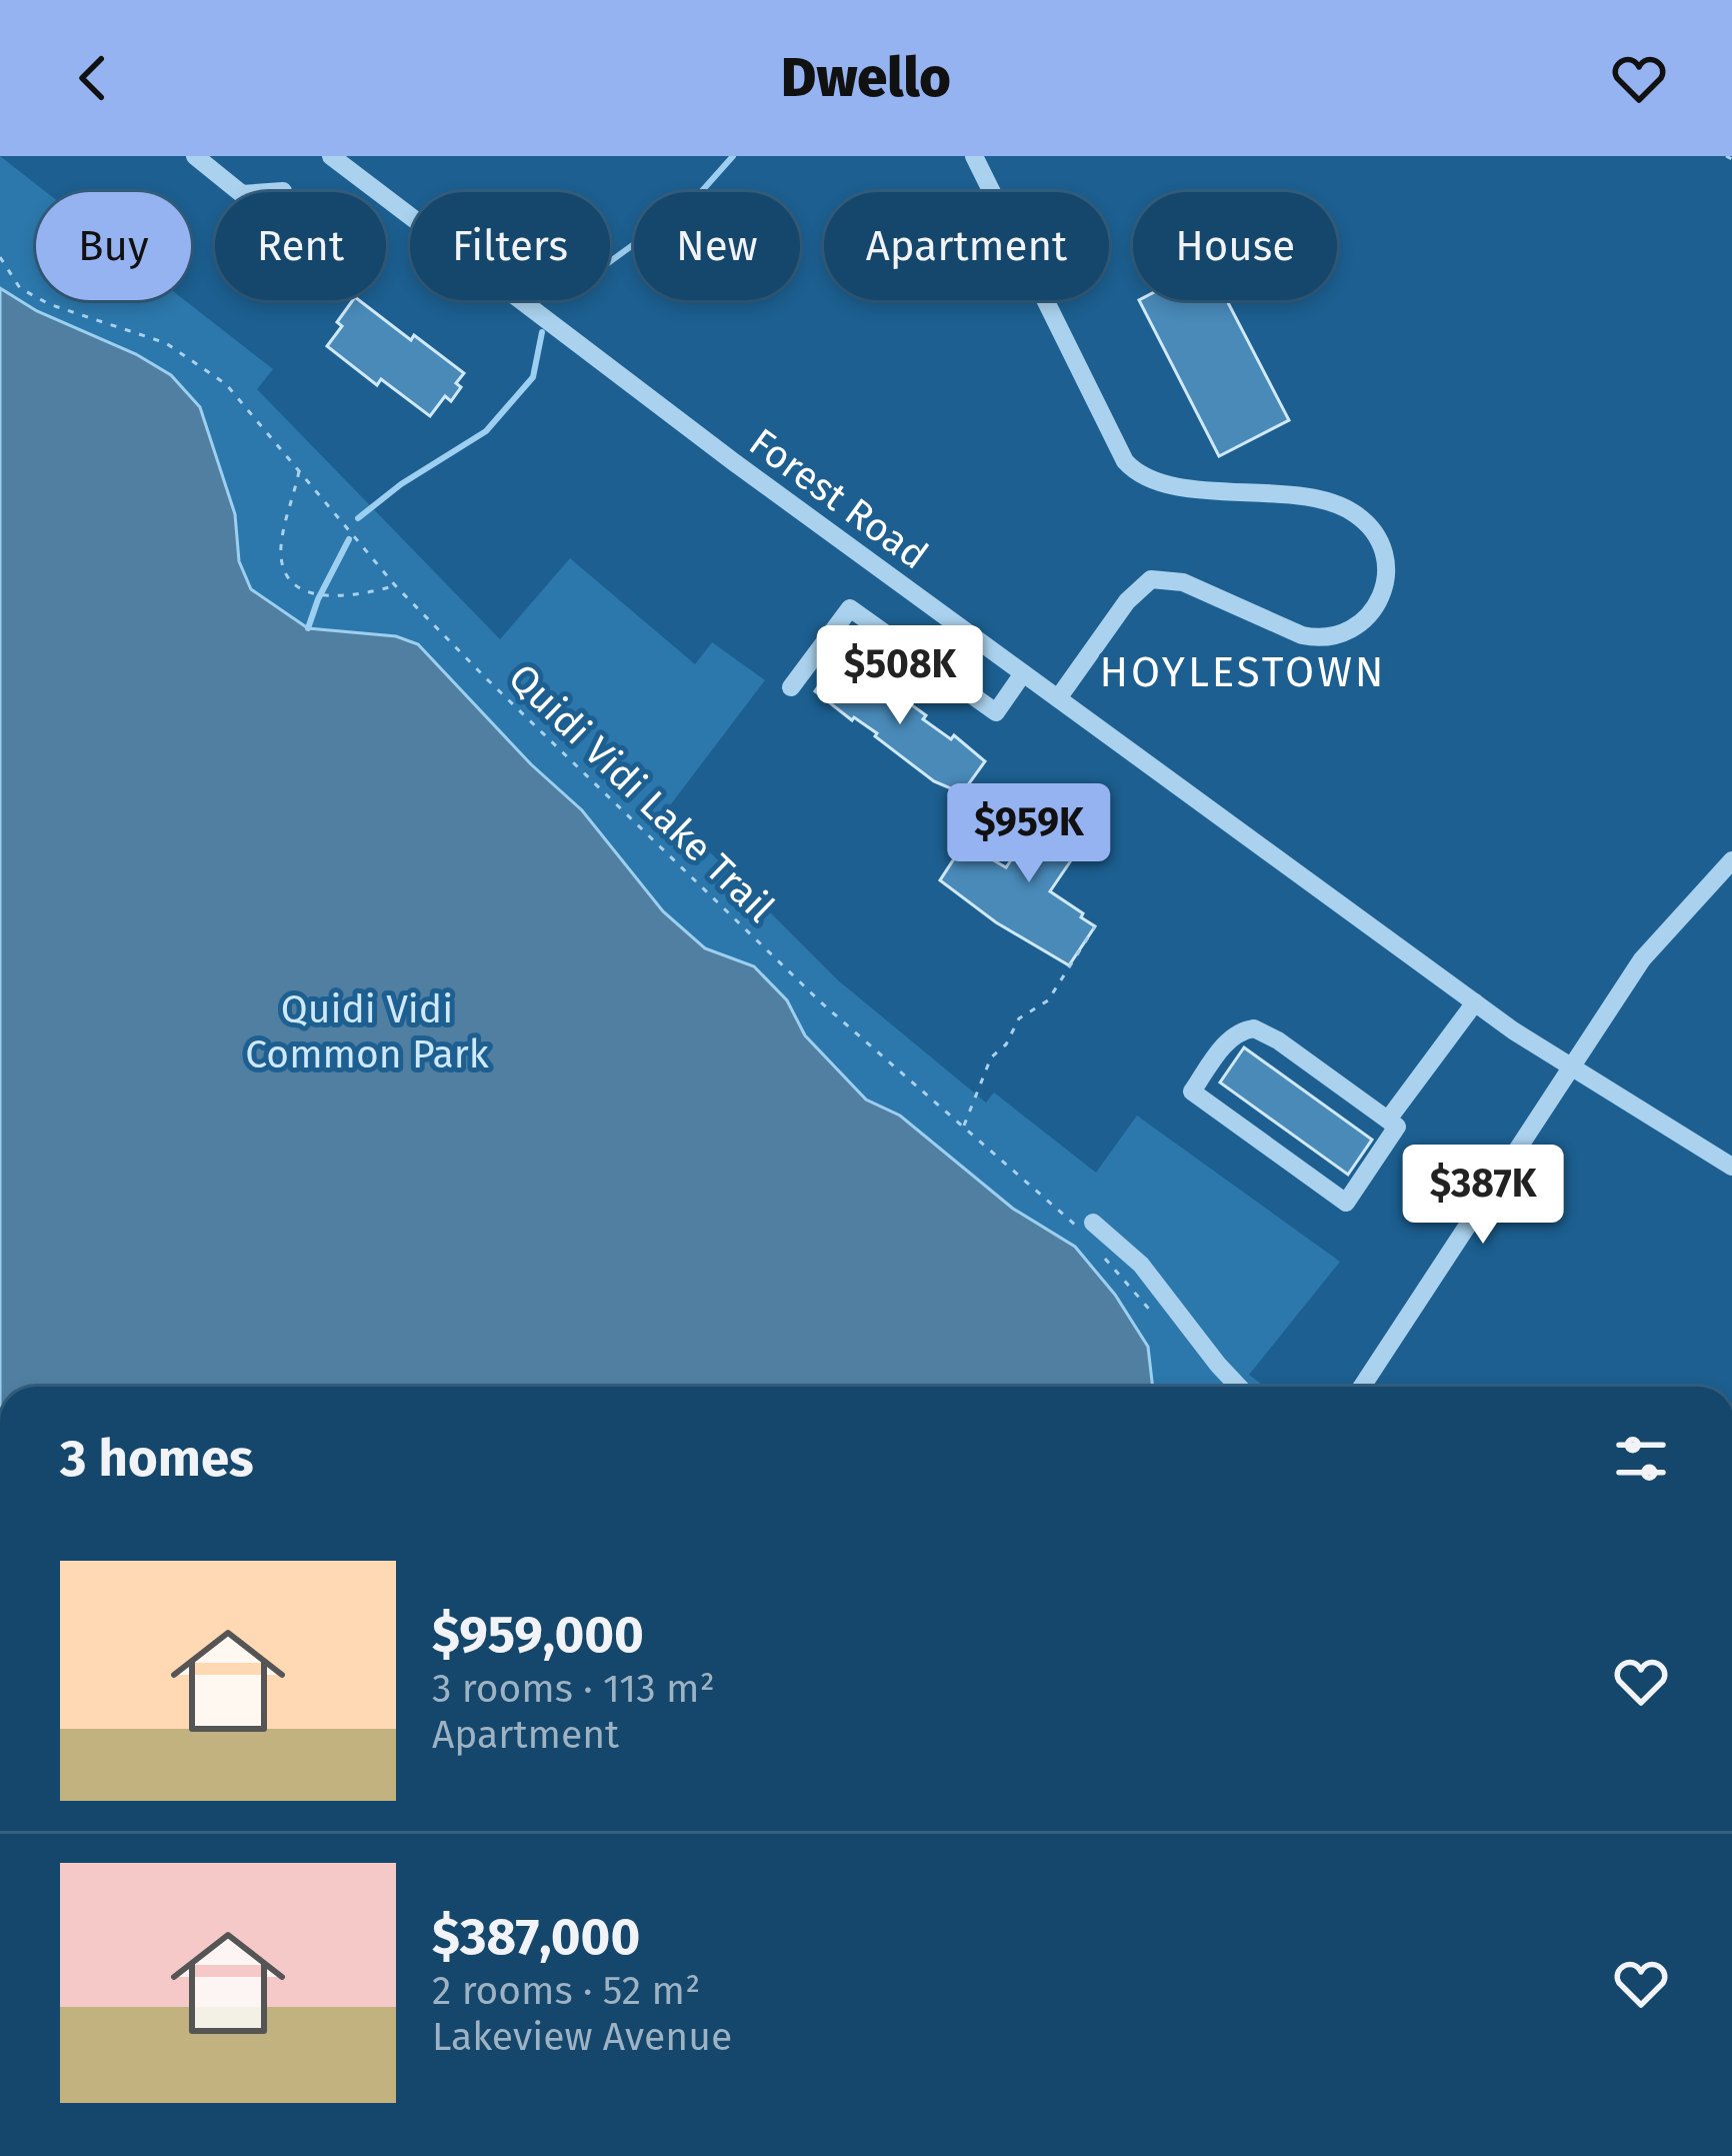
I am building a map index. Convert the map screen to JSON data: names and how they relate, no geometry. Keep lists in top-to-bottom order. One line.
{"streets":{"street":["Forest Road"],"path":["Quidi Vidi Lake Trail"]},"districts":["HOYLESTOWN"],"parks":["Quidi Vidi Common Park"],"page":{"header":"Dwello","chip":["Buy","Rent","Filters","New","Apartment","House"],"price":["$508K","$959K","$387K"],"heading":"3 homes","list":[{"name":"$959,000","note":"3 rooms · 113 m² · Apartment"},{"name":"$387,000","note":"2 rooms · 52 m² · Lakeview Avenue"}]}}
